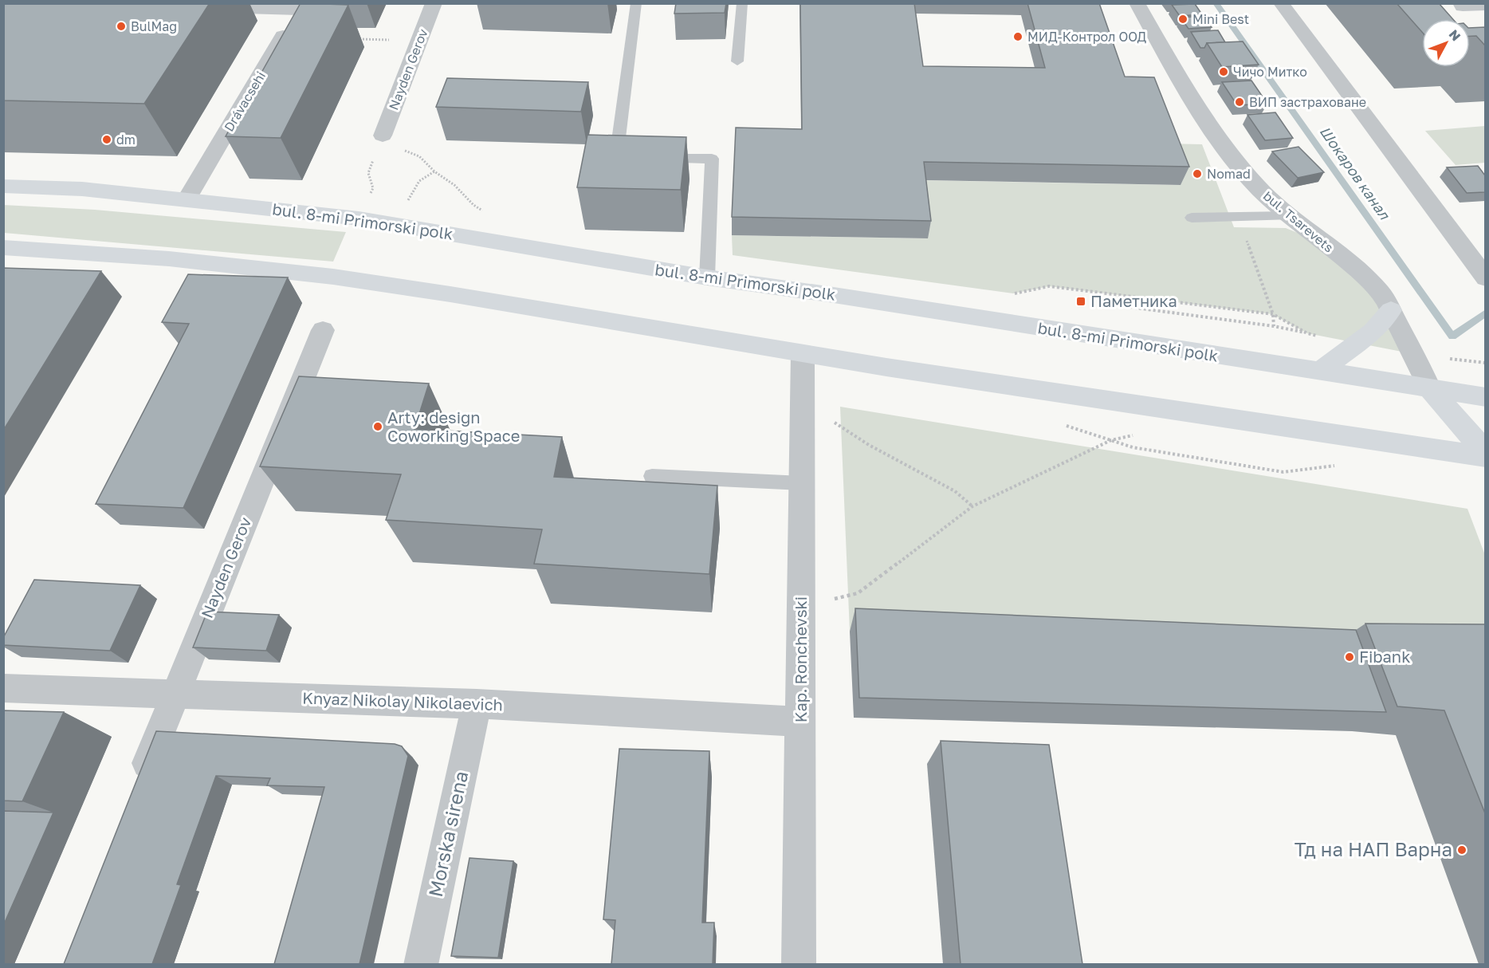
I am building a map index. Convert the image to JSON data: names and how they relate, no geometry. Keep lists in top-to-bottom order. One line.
{"streets":{"main road":["bul. 8-mi Primorski polk"],"street":["Nayden Gerov","Drávacsehi","bul. Tsarevets","Kap. Ronchevski","Knyaz Nikolay Nikolaevich","Morska sirena"]},"crossings":[["Nayden Gerov","Knyaz Nikolay Nikolaevich"],["Drávacsehi","bul. 8-mi Primorski polk"],["bul. 8-mi Primorski polk","bul. Tsarevets"],["Kap. Ronchevski","Knyaz Nikolay Nikolaevich"],["Knyaz Nikolay Nikolaevich","Morska sirena"]],"water":["Шокаров канал"],"places":{"other":["Mini Best","BulMag","МИД-Контрол ООД","Чичо Митко","ВИП застраховане","dm","Nomad","Arty: design Coworking Space","Fibank","Тд на НАП Варна"],"transit":["Паметника"]},"north":"top right"}
